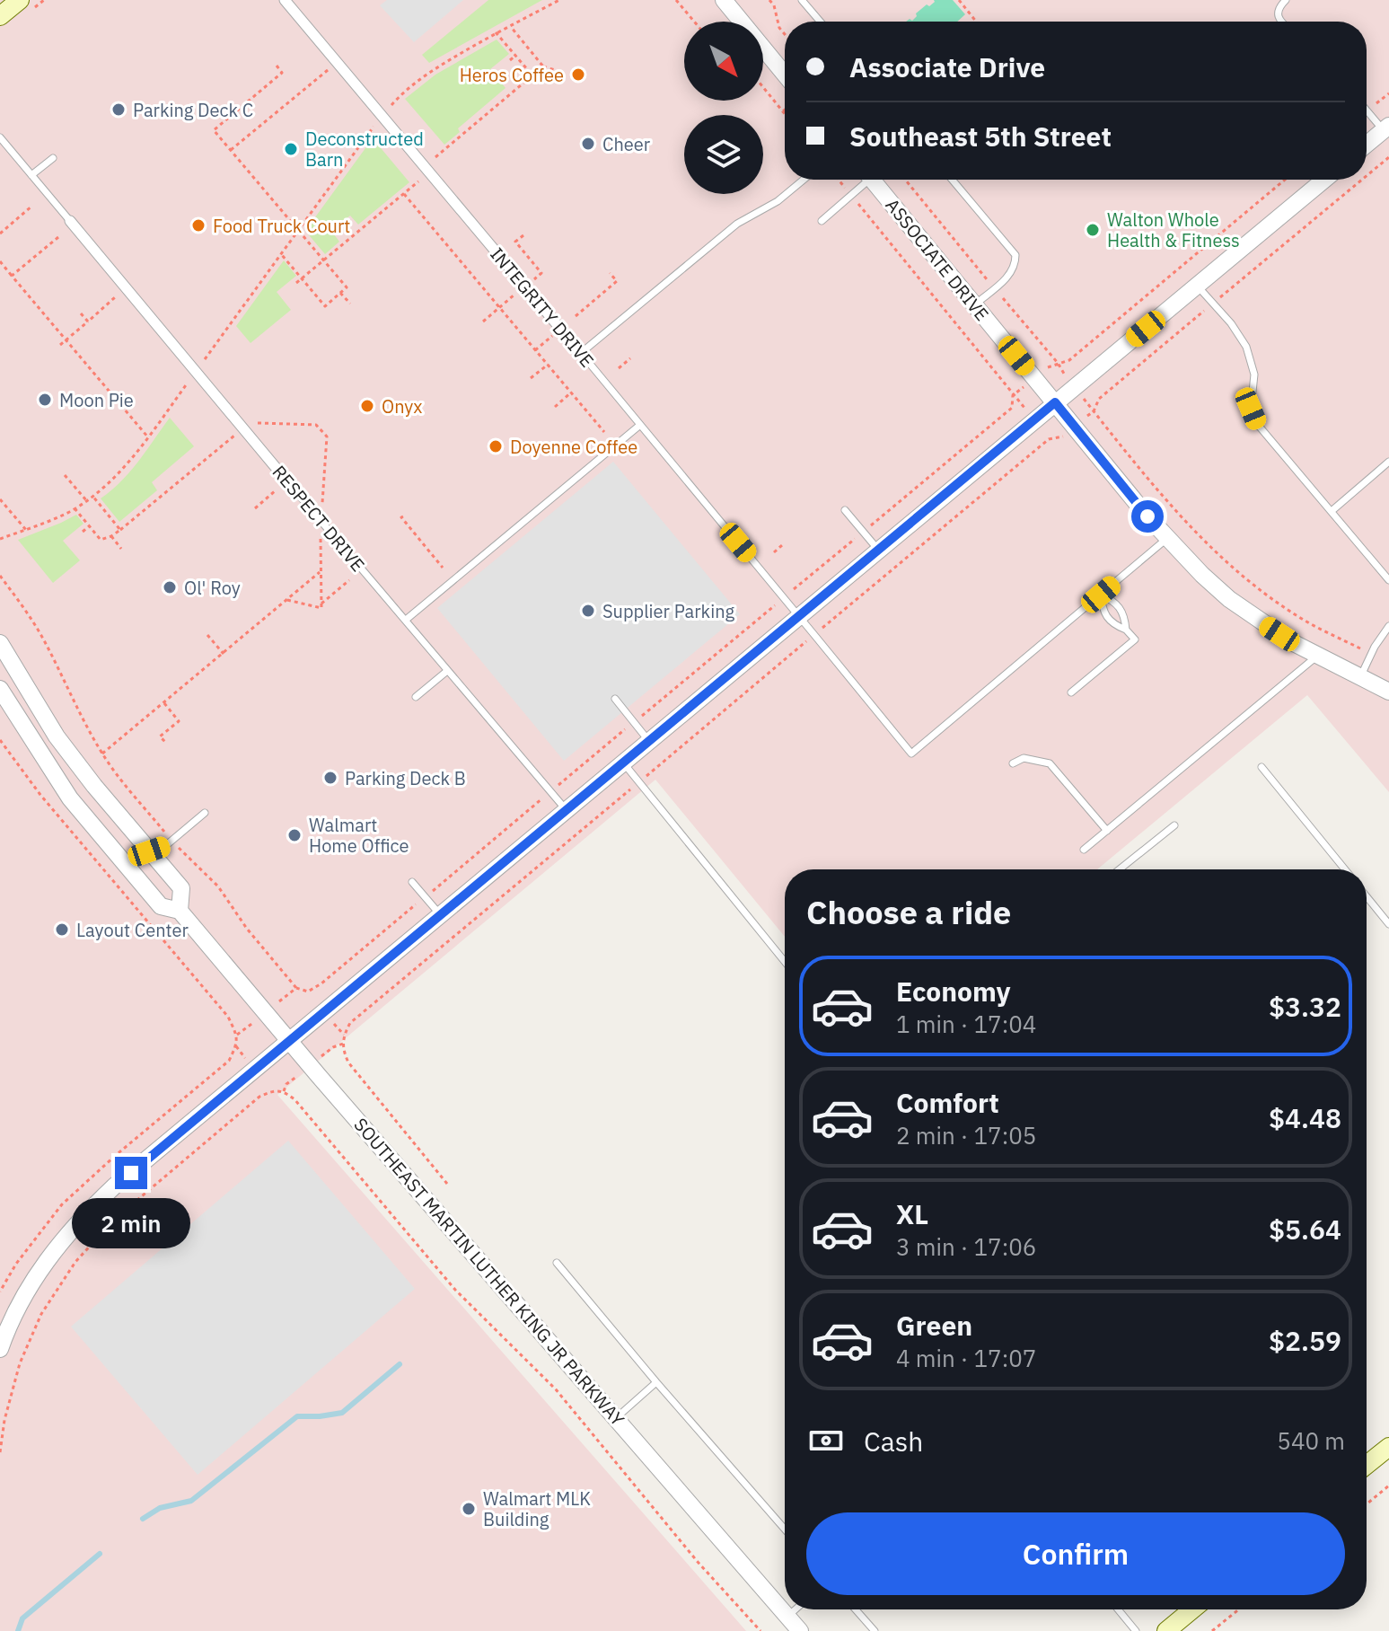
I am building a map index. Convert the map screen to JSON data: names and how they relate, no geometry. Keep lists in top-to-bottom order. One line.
{"streets":{"street":["ASSOCIATE DRIVE","INTEGRITY DRIVE","RESPECT DRIVE","SOUTHEAST MARTIN LUTHER KING JR PARKWAY"]},"places":["Heros Coffee","Parking Deck C","Cheer","Deconstructed Barn","Food Truck Court","Walton Whole Health & Fitness","Moon Pie","Onyx","Doyenne Coffee","Ol' Roy","Supplier Parking","Parking Deck B","Walmart Home Office","Layout Center","Walmart MLK Building"],"north":"bottom right","page":{"banner":["Associate Drive","Southeast 5th Street"],"heading":"Choose a ride","list":[{"name":"Economy","note":"1 min · 17:04","value":"$3.32"},{"name":"Comfort","note":"2 min · 17:05","value":"$4.48"},{"name":"XL","note":"3 min · 17:06","value":"$5.64"},{"name":"Green","note":"4 min · 17:07","value":"$2.59"}],"bubble":"2 min","pay":["Cash","540 m"],"buttons":"Confirm"}}
